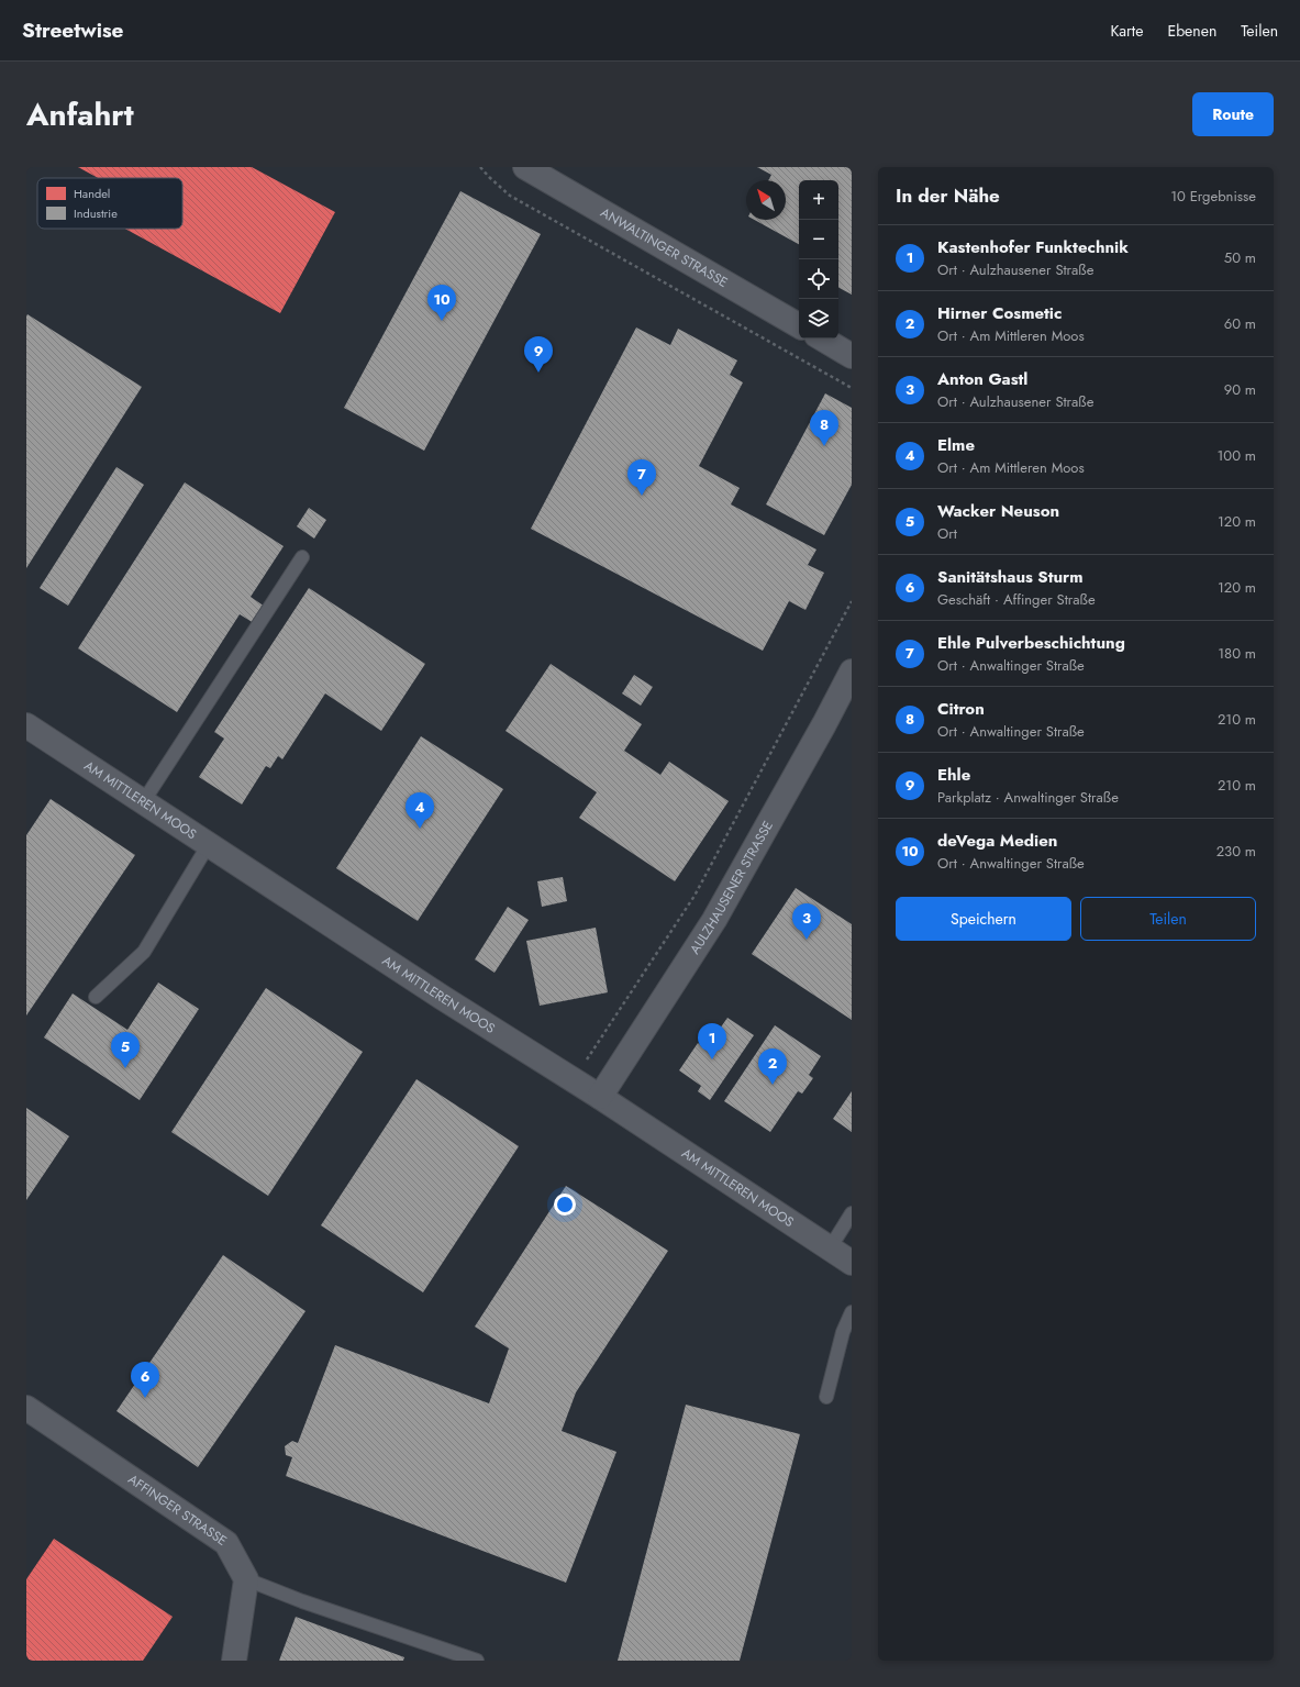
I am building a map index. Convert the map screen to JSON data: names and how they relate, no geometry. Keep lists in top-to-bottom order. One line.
{"streets":{"street":["ANWALTINGER STRASSE","AM MITTLEREN MOOS","AULZHAUSENER STRASSE","AFFINGER STRASSE"]},"crossings":[["AM MITTLEREN MOOS","AULZHAUSENER STRASSE"]],"legend":["Handel","Industrie"],"north":"top left","page":{"header":"Streetwise","nav":["Karte","Ebenen","Teilen"],"title":"Anfahrt","buttons":["Route",["Speichern","Teilen"]],"heading":["In der Nähe","10 Ergebnisse"],"map_buttons":["+","−"],"list":[{"mark":"1","name":"Kastenhofer Funktechnik","note":"Ort · Aulzhausener Straße","value":"50 m"},{"mark":"2","name":"Hirner Cosmetic","note":"Ort · Am Mittleren Moos","value":"60 m"},{"mark":"3","name":"Anton Gastl","note":"Ort · Aulzhausener Straße","value":"90 m"},{"mark":"4","name":"Elme","note":"Ort · Am Mittleren Moos","value":"100 m"},{"mark":"5","name":"Wacker Neuson","note":"Ort","value":"120 m"},{"mark":"6","name":"Sanitätshaus Sturm","note":"Geschäft · Affinger Straße","value":"120 m"},{"mark":"7","name":"Ehle Pulverbeschichtung","note":"Ort · Anwaltinger Straße","value":"180 m"},{"mark":"8","name":"Citron","note":"Ort · Anwaltinger Straße","value":"210 m"},{"mark":"9","name":"Ehle","note":"Parkplatz · Anwaltinger Straße","value":"210 m"},{"mark":"10","name":"deVega Medien","note":"Ort · Anwaltinger Straße","value":"230 m"}],"pins":["10","9","8","7","4","3","1","5","2","6"]}}
